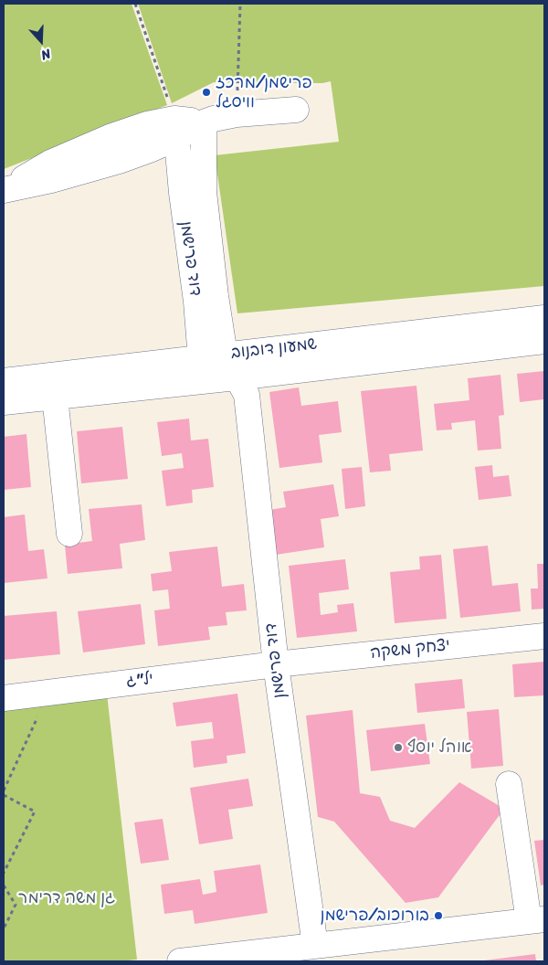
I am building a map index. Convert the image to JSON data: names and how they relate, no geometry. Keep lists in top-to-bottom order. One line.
{"streets":{"street":["דוד פרישמן","שמעון דובנוב","יצחק משקה","יל\"ג"]},"crossings":[["דוד פרישמן","שמעון דובנוב"],["דוד פרישמן","יצחק משקה"],["דוד פרישמן","יל\"ג"],["יצחק משקה","יל\"ג"]],"parks":["גן משה דרימר"],"places":["פרישמן/מרכז וויסגל","אוהל יוסף","בורוכוב/פרישמן"],"north":"bottom"}
